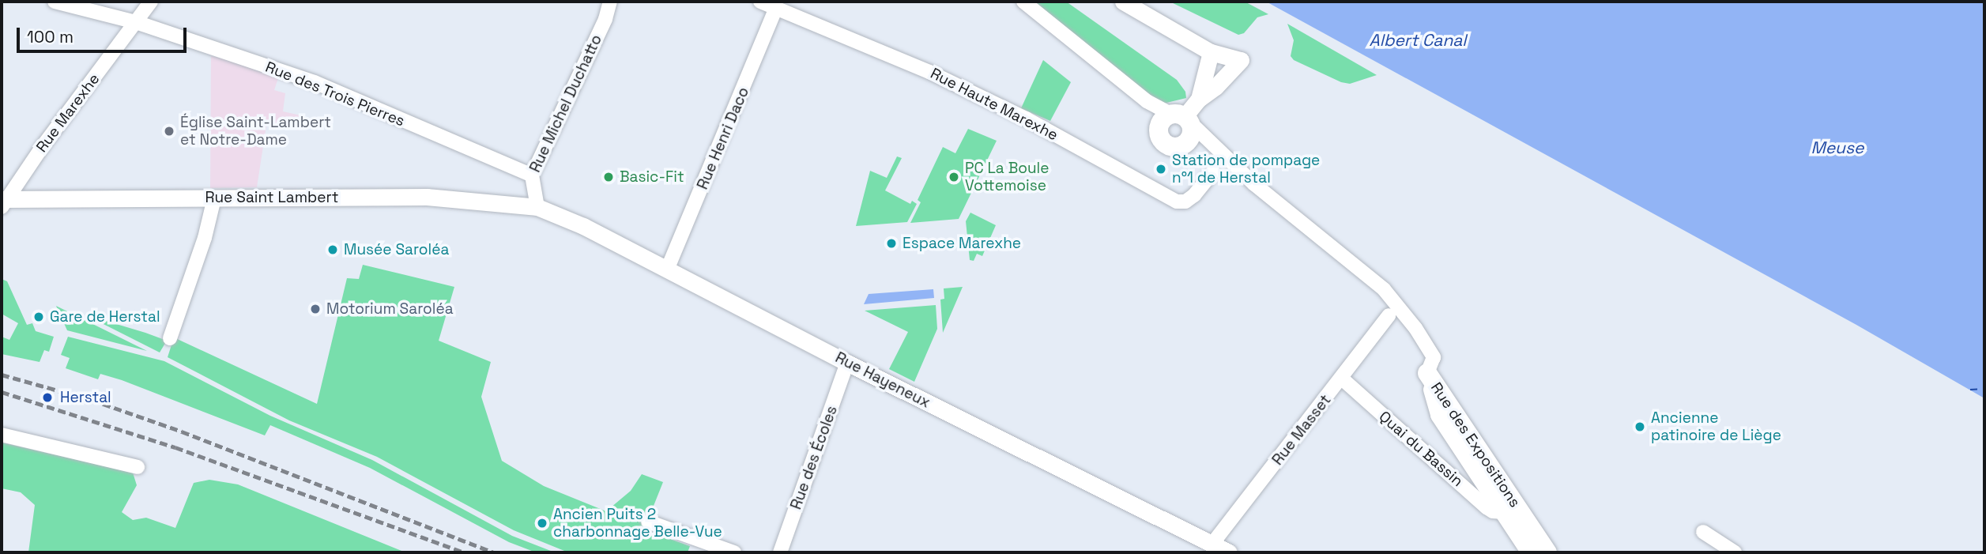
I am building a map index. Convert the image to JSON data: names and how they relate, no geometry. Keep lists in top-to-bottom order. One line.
{"streets":{"main road":["Rue des Expositions"],"street":["Rue des Trois Pierres","Rue Michel Duchatto","Rue Haute Marexhe","Rue Marexhe","Rue Henri Daco","Rue Saint Lambert","Rue Hayeneux","Rue Masset","Quai du Bassin","Rue des Écoles"]},"crossings":[["Rue des Trois Pierres","Rue Michel Duchatto"],["Rue des Trois Pierres","Rue Marexhe"],["Rue Michel Duchatto","Rue Saint Lambert"],["Rue Michel Duchatto","Rue Hayeneux"],["Rue Haute Marexhe","Rue Henri Daco"],["Rue Marexhe","Rue Saint Lambert"],["Rue Henri Daco","Rue Hayeneux"],["Rue Saint Lambert","Rue Hayeneux"],["Rue Hayeneux","Rue Masset"],["Rue Hayeneux","Rue des Écoles"],["Rue Masset","Quai du Bassin"],["Rue des Expositions","Quai du Bassin"]],"water":["Albert Canal","Meuse"],"places":["Église Saint-Lambert et Notre-Dame","Station de pompage n°1 de Herstal","Basic-Fit","PC La Boule Vottemoise","Espace Marexhe","Musée Saroléa","Motorium Saroléa","Gare de Herstal","Herstal","Ancienne patinoire de Liège","Ancien Puits 2 charbonnage Belle-Vue"],"scale_bar":"100 m"}
